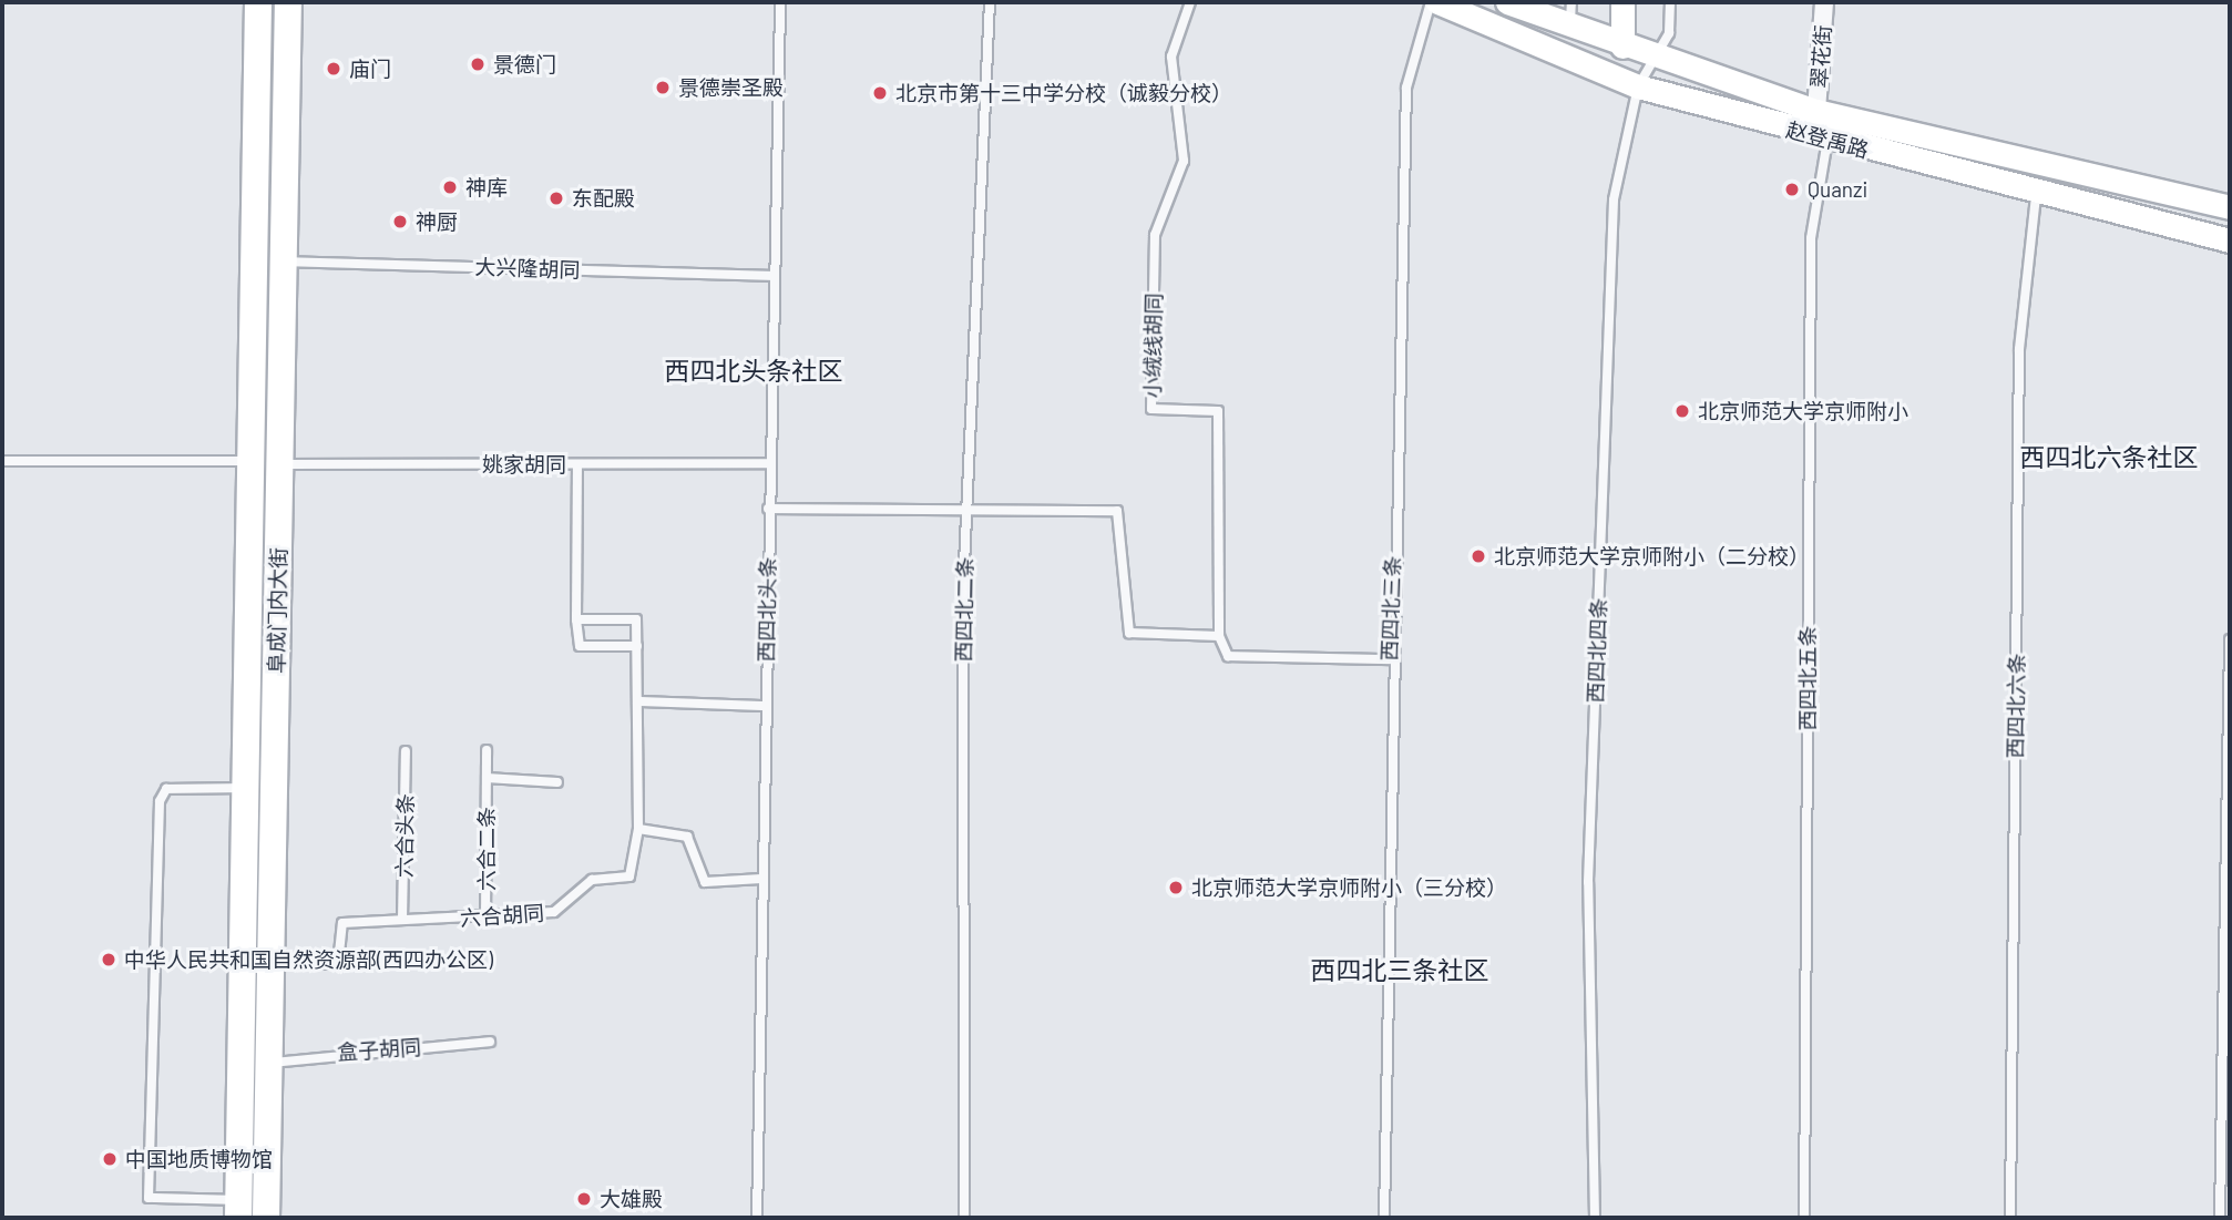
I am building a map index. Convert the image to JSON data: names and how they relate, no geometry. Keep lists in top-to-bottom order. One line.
{"streets":{"main road":["赵登禹路","阜成门内大街"],"street":["翠花街"],"lane":["大兴隆胡同","小绒线胡同","姚家胡同","西四北三条","西四北头条","西四北二条","西四北四条","西四北五条","西四北六条","六合头条","六合二条","六合胡同","盒子胡同"]},"crossings":[["翠花街","赵登禹路"],["赵登禹路","西四北三条"],["赵登禹路","西四北四条"],["赵登禹路","西四北五条"],["赵登禹路","西四北六条"],["大兴隆胡同","西四北头条"],["大兴隆胡同","阜成门内大街"],["姚家胡同","西四北头条"],["姚家胡同","阜成门内大街"],["阜成门内大街","六合胡同"],["阜成门内大街","盒子胡同"],["六合头条","六合胡同"],["六合二条","六合胡同"]],"districts":["西四北头条社区","西四北六条社区","西四北三条社区"],"places":["景德门","庙门","景德崇圣殿","北京市第十三中学分校（诚毅分校）","神库","Quanzi","东配殿","神厨","北京师范大学京师附小","北京师范大学京师附小（二分校）","北京师范大学京师附小（三分校）","中华人民共和国自然资源部(西四办公区)","中国地质博物馆","大雄殿"]}
